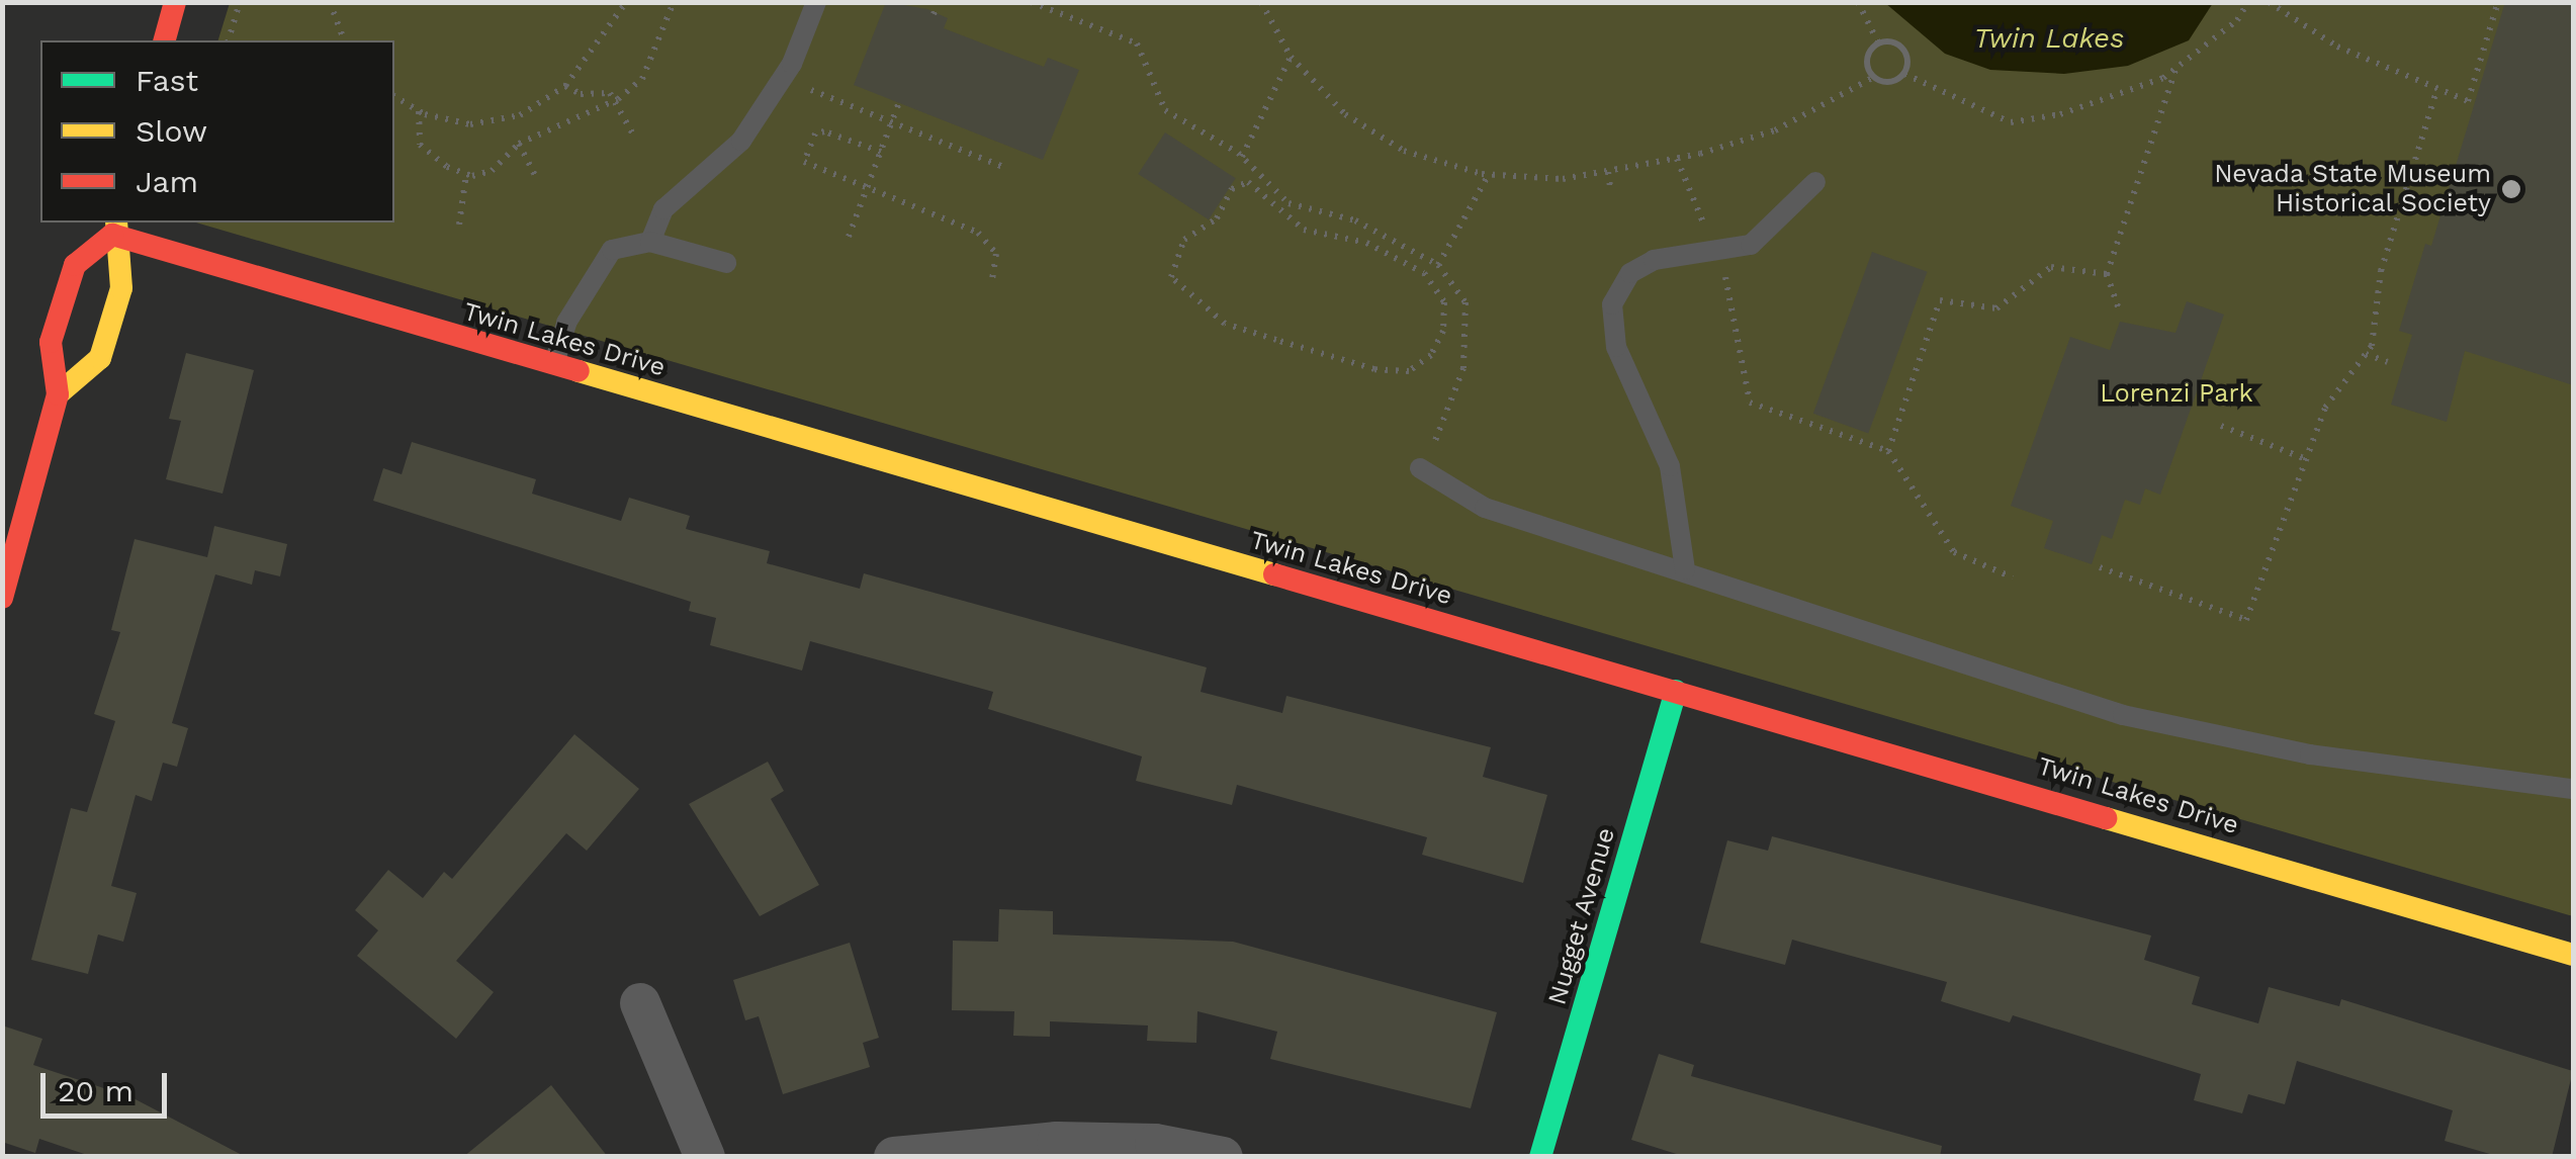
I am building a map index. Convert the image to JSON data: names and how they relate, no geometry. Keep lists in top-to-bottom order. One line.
{"streets":{"street":["Twin Lakes Drive","Nugget Avenue"]},"crossings":[["Twin Lakes Drive","Nugget Avenue"]],"water":["Twin Lakes"],"parks":["Lorenzi Park"],"places":["Nevada State Museum Historical Society"],"legend":["Fast","Slow","Jam"],"scale_bar":"20 m"}
